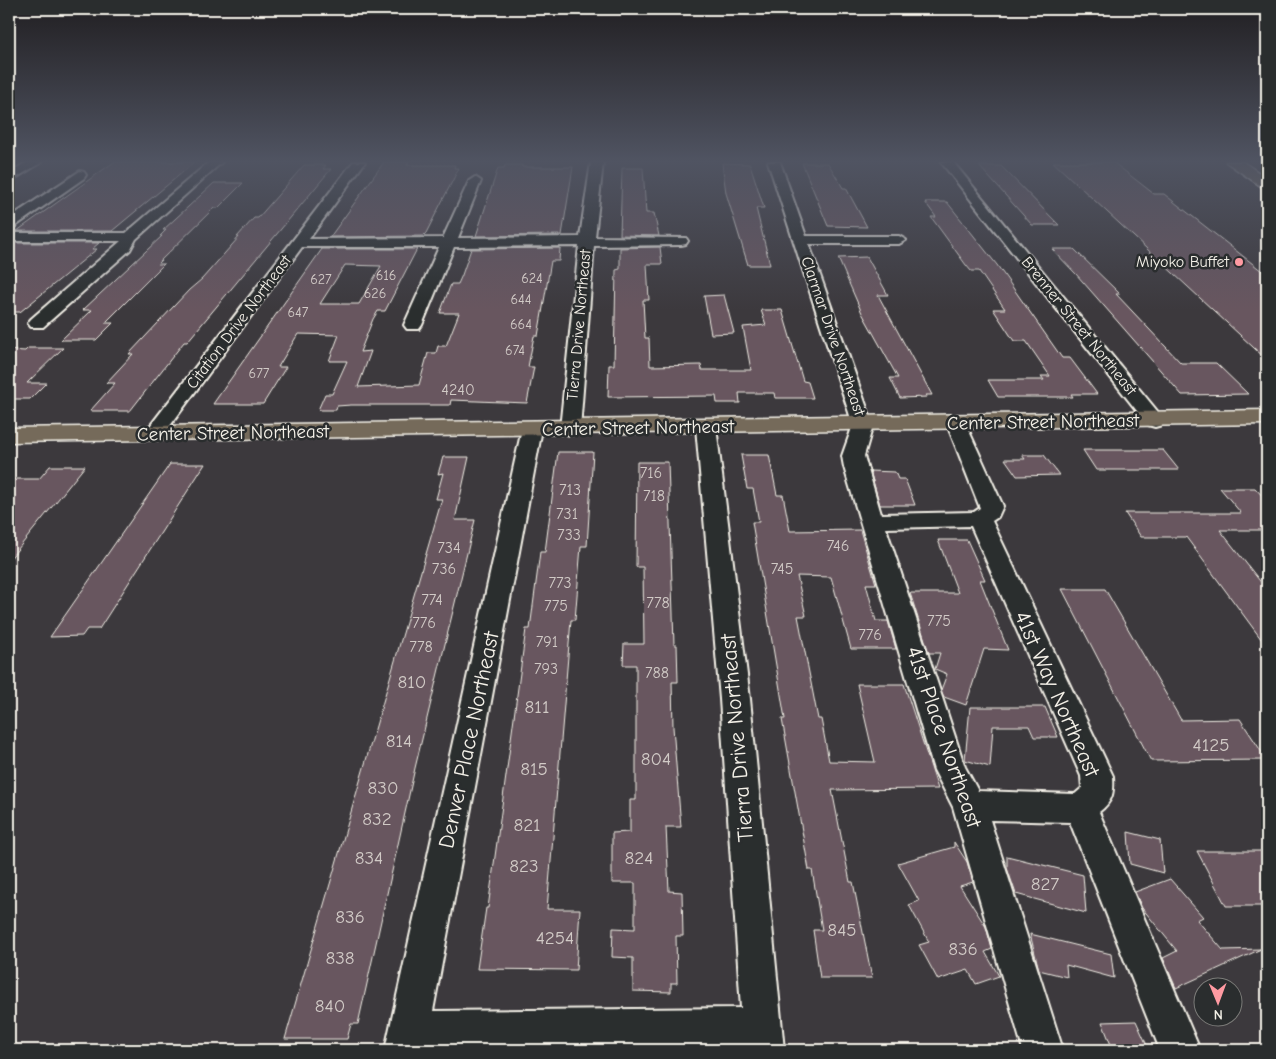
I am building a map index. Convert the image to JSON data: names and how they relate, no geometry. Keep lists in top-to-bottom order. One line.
{"streets":{"main road":["Center Street Northeast"],"street":["Citation Drive Northeast","Tierra Drive Northeast","Brenner Street Northeast","Clarmar Drive Northeast","41st Way Northeast","41st Place Northeast","Denver Place Northeast"]},"crossings":[["Citation Drive Northeast","Center Street Northeast"],["Tierra Drive Northeast","Center Street Northeast"],["Brenner Street Northeast","Center Street Northeast"],["Clarmar Drive Northeast","Center Street Northeast"],["Clarmar Drive Northeast","41st Place Northeast"],["Center Street Northeast","41st Place Northeast"],["Center Street Northeast","Denver Place Northeast"]],"places":["Miyoko Buffet"],"house_numbers":["616","624","627","626","644","647","664","674","677","4240","716","713","718","731","733","746","734","736","745","773","774","778","775","775","776","776","791","778","793","788","810","811","814","4125","804","815","830","832","821","834","824","823","827","836","845","4254","836","838","840"],"north":"bottom"}
